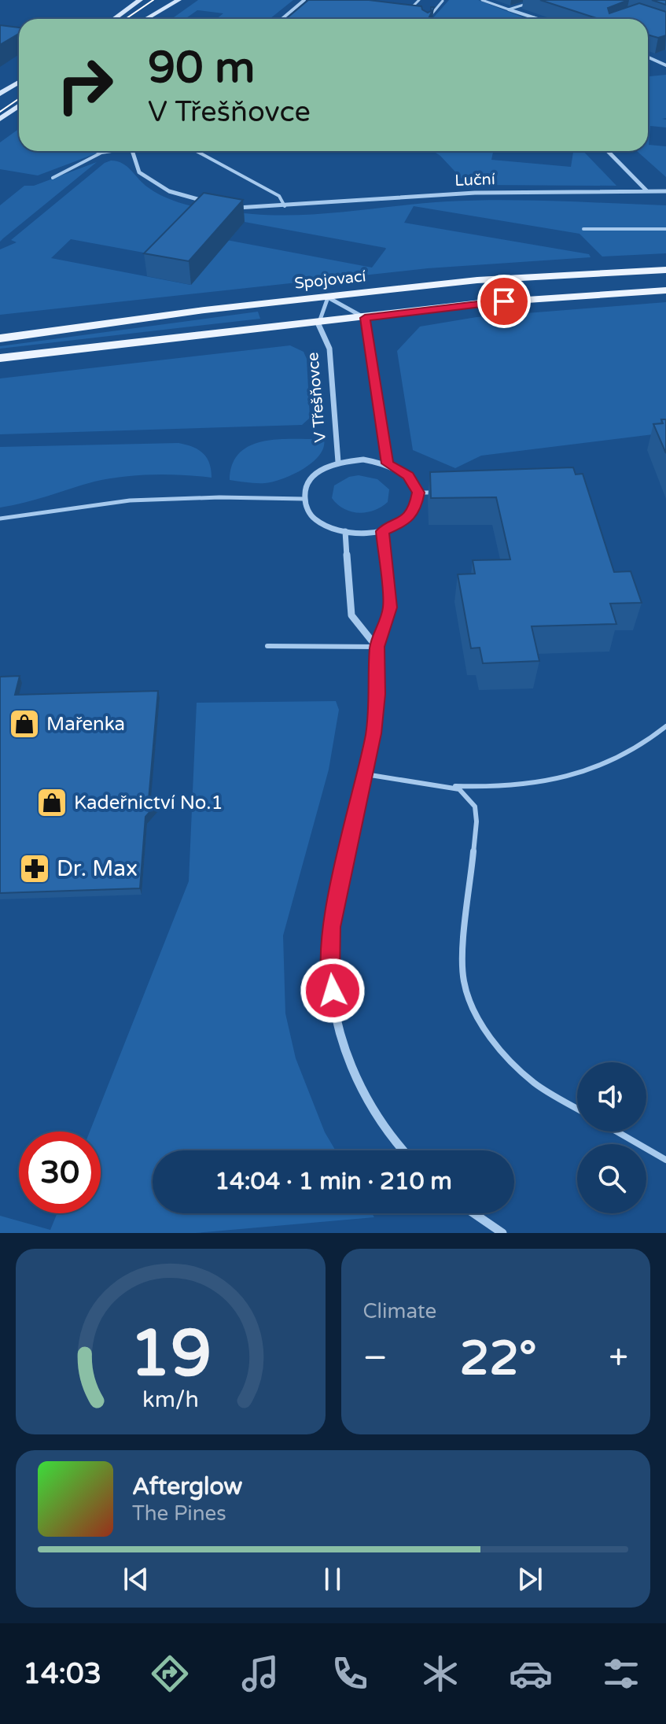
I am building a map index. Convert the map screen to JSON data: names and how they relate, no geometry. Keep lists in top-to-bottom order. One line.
{"streets":{"main road":["Spojovací"],"street":["Luční","V Třešňovce"]},"places":{"shop":["Mařenka","Kadeřnictví No.1"],"pharmacy":["Dr. Max"]},"page":{"turn":["90 m","V Třešňovce"],"limit":"30","trip":"14:04 · 1 min · 210 m","tile":"Climate","heat":["−","22°","+"],"song":["Afterglow","The Pines"],"tabs":"14:03","gauge":["19","km/h"]}}
